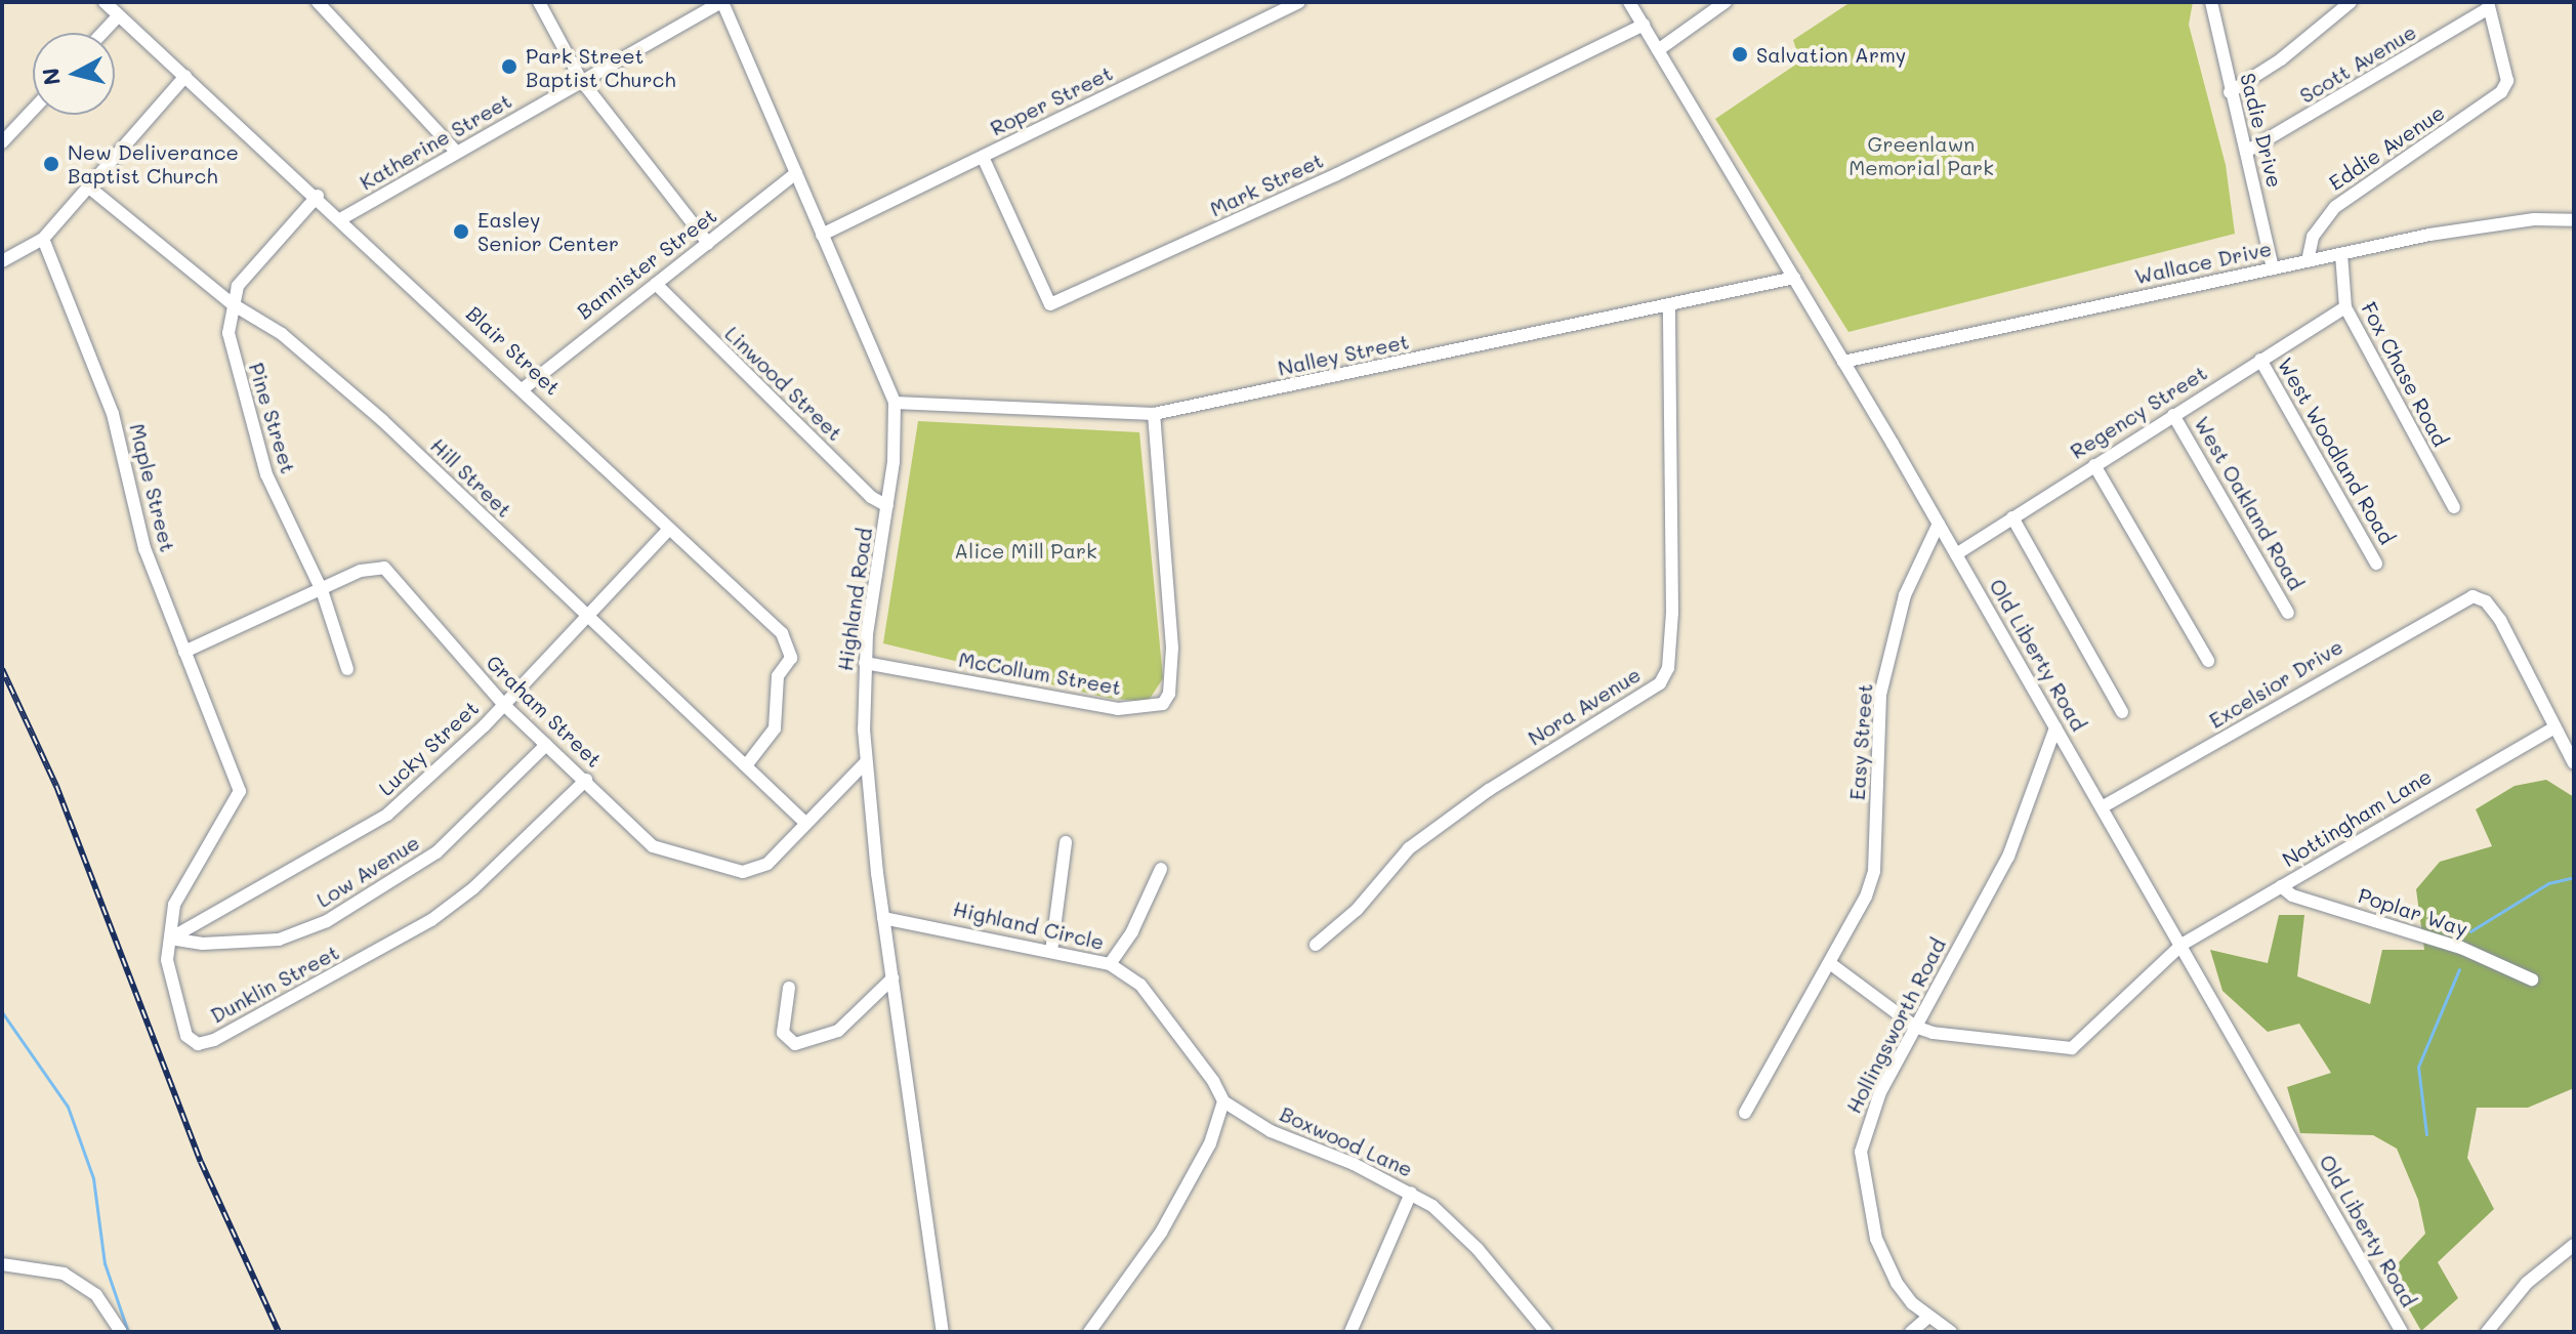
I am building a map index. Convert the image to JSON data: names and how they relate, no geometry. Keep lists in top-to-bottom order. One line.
{"streets":{"street":["Scott Avenue","Roper Street","Sadie Drive","Katherine Street","Eddie Avenue","Mark Street","Wallace Drive","Bannister Street","Blair Street","Nalley Street","Fox Chase Road","Linwood Street","Regency Street","Pine Street","West Woodland Road","Hill Street","Maple Street","West Oakland Road","Highland Road","Old Liberty Road","McCollum Street","Excelsior Drive","Nora Avenue","Graham Street","Easy Street","Lucky Street","Nottingham Lane","Low Avenue","Poplar Way","Highland Circle","Dunklin Street","Hollingsworth Road","Boxwood Lane"]},"crossings":[["Scott Avenue","Sadie Drive"],["Scott Avenue","Eddie Avenue"],["Roper Street","Mark Street"],["Roper Street","Highland Road"],["Sadie Drive","Wallace Drive"],["Katherine Street","Blair Street"],["Katherine Street","Highland Road"],["Eddie Avenue","Wallace Drive"],["Mark Street","Old Liberty Road"],["Wallace Drive","Fox Chase Road"],["Wallace Drive","Old Liberty Road"],["Bannister Street","Blair Street"],["Bannister Street","Linwood Street"],["Bannister Street","Highland Road"],["Blair Street","Pine Street"],["Blair Street","Hill Street"],["Blair Street","Lucky Street"],["Nalley Street","Highland Road"],["Nalley Street","Old Liberty Road"],["Nalley Street","McCollum Street"],["Nalley Street","Nora Avenue"],["Fox Chase Road","Regency Street"],["Linwood Street","Highland Road"],["Regency Street","West Woodland Road"],["Regency Street","West Oakland Road"],["Regency Street","Old Liberty Road"],["Pine Street","Hill Street"],["Pine Street","Graham Street"],["Hill Street","Graham Street"],["Hill Street","Lucky Street"],["Maple Street","Graham Street"],["Maple Street","Dunklin Street"],["Highland Road","McCollum Street"],["Highland Road","Graham Street"],["Highland Road","Highland Circle"],["Old Liberty Road","Excelsior Drive"],["Old Liberty Road","Easy Street"],["Old Liberty Road","Nottingham Lane"],["Old Liberty Road","Hollingsworth Road"],["Excelsior Drive","Nottingham Lane"],["Graham Street","Lucky Street"],["Graham Street","Low Avenue"],["Graham Street","Dunklin Street"],["Lucky Street","Low Avenue"],["Lucky Street","Dunklin Street"],["Nottingham Lane","Poplar Way"],["Nottingham Lane","Hollingsworth Road"],["Low Avenue","Dunklin Street"],["Highland Circle","Boxwood Lane"]],"parks":["Greenlawn Memorial Park","Alice Mill Park"],"places":["Salvation Army","Park Street Baptist Church","New Deliverance Baptist Church","Easley Senior Center"],"north":"left"}
